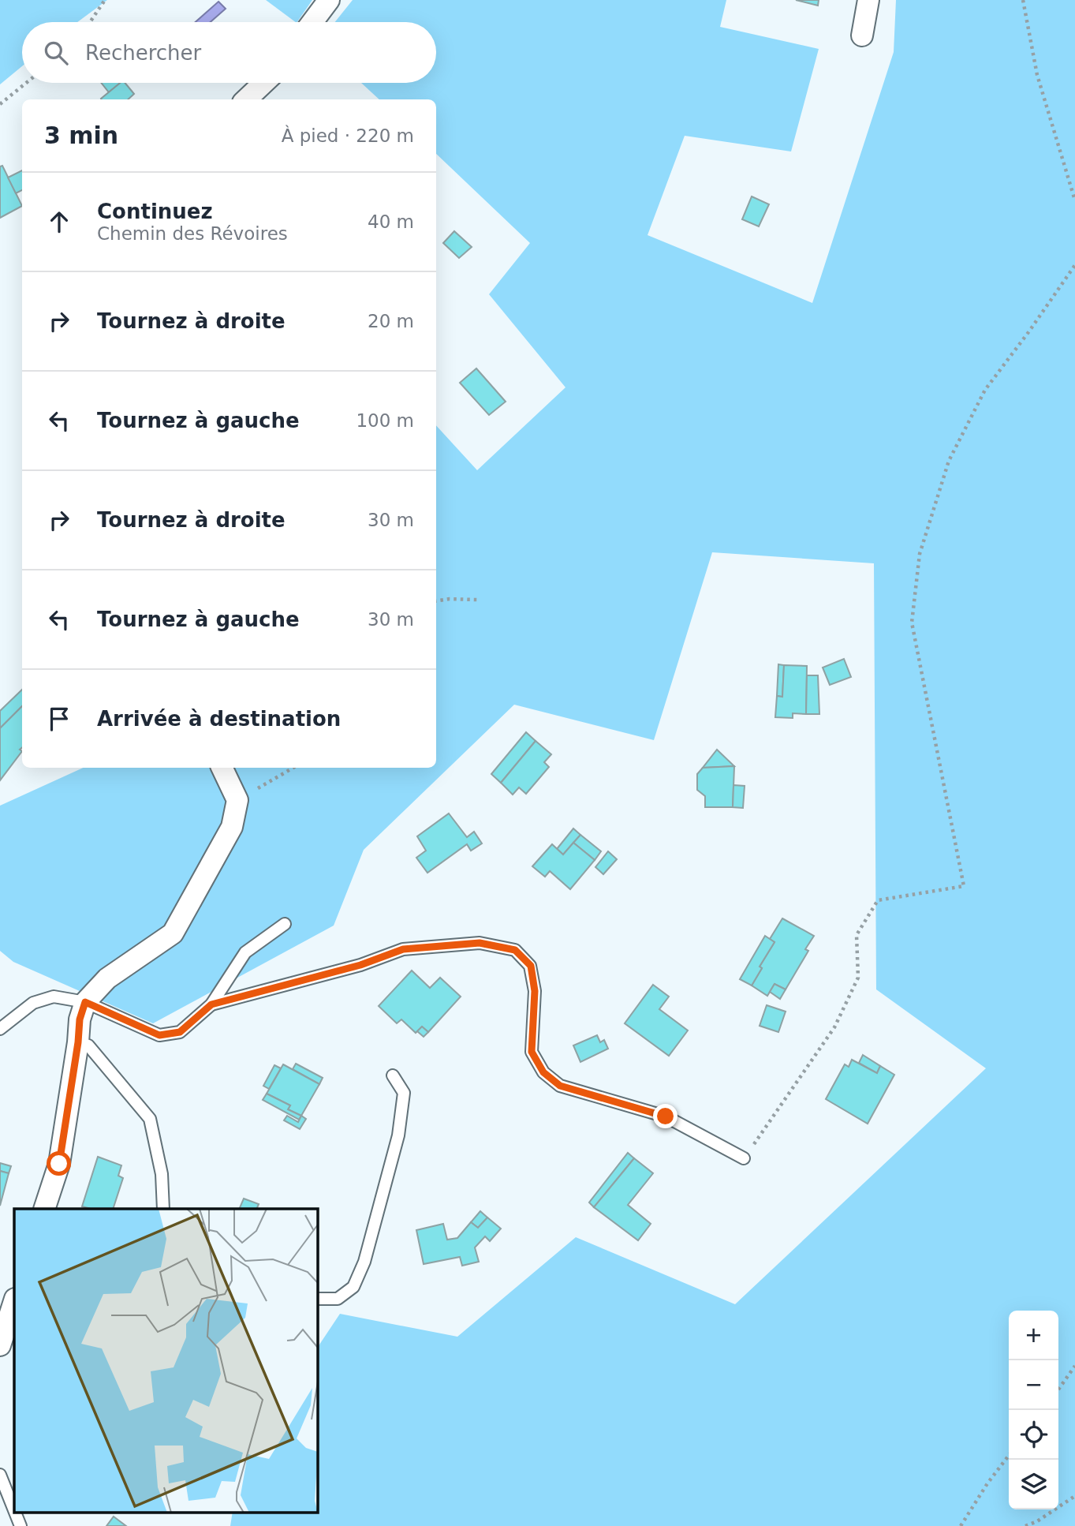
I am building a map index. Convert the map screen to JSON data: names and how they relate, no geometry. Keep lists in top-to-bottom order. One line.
{"page":{"search":"Rechercher","heading":["3 min","À pied · 220 m"],"list":[["Continuez","Chemin des Révoires","40 m"],["Tournez à droite","20 m"],["Tournez à gauche","100 m"],["Tournez à droite","30 m"],["Tournez à gauche","30 m"],"Arrivée à destination"],"map_buttons":["+","−"]}}
